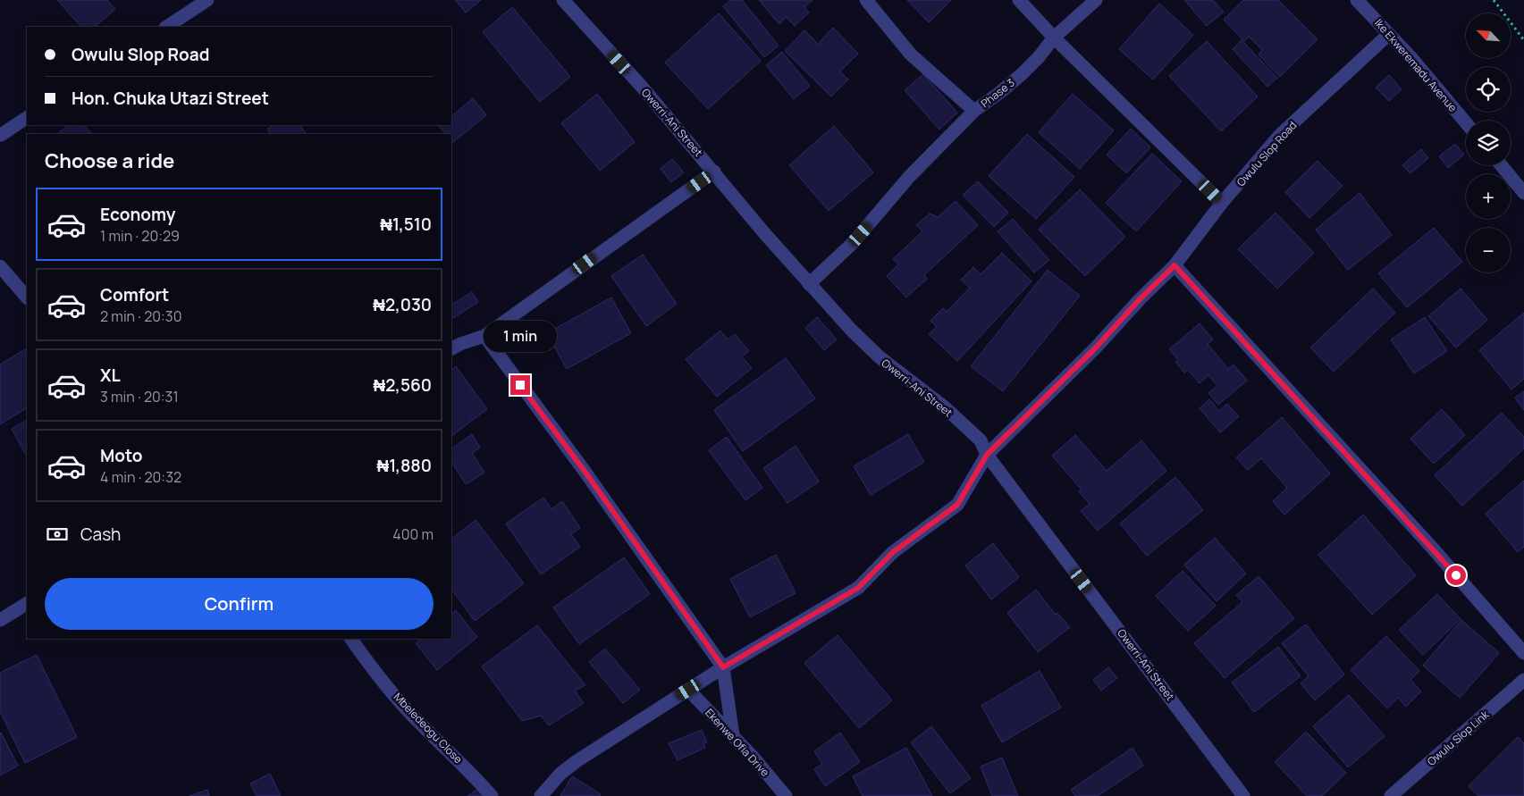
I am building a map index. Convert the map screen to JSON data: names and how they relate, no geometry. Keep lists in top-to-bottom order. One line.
{"streets":{"street":["Ike Ekweremadu Avenue","Phase 3","Owerri-Ani Street","Owulu Slop Road","Mbeledeogu Close","Owulu Slop Link","Ekenwe Ofia Drive"]},"crossings":[["Ike Ekweremadu Avenue","Owulu Slop Road"],["Owerri-Ani Street","Owulu Slop Road"],["Owulu Slop Road","Ekenwe Ofia Drive"]],"north":"top left","page":{"map_buttons":["+","−"],"banner":["Owulu Slop Road","Hon. Chuka Utazi Street"],"heading":"Choose a ride","list":[{"name":"Economy","note":"1 min · 20:29","value":"₦1,510"},{"name":"Comfort","note":"2 min · 20:30","value":"₦2,030"},{"name":"XL","note":"3 min · 20:31","value":"₦2,560"},{"name":"Moto","note":"4 min · 20:32","value":"₦1,880"}],"bubble":"1 min","pay":["Cash","400 m"],"buttons":"Confirm"}}
